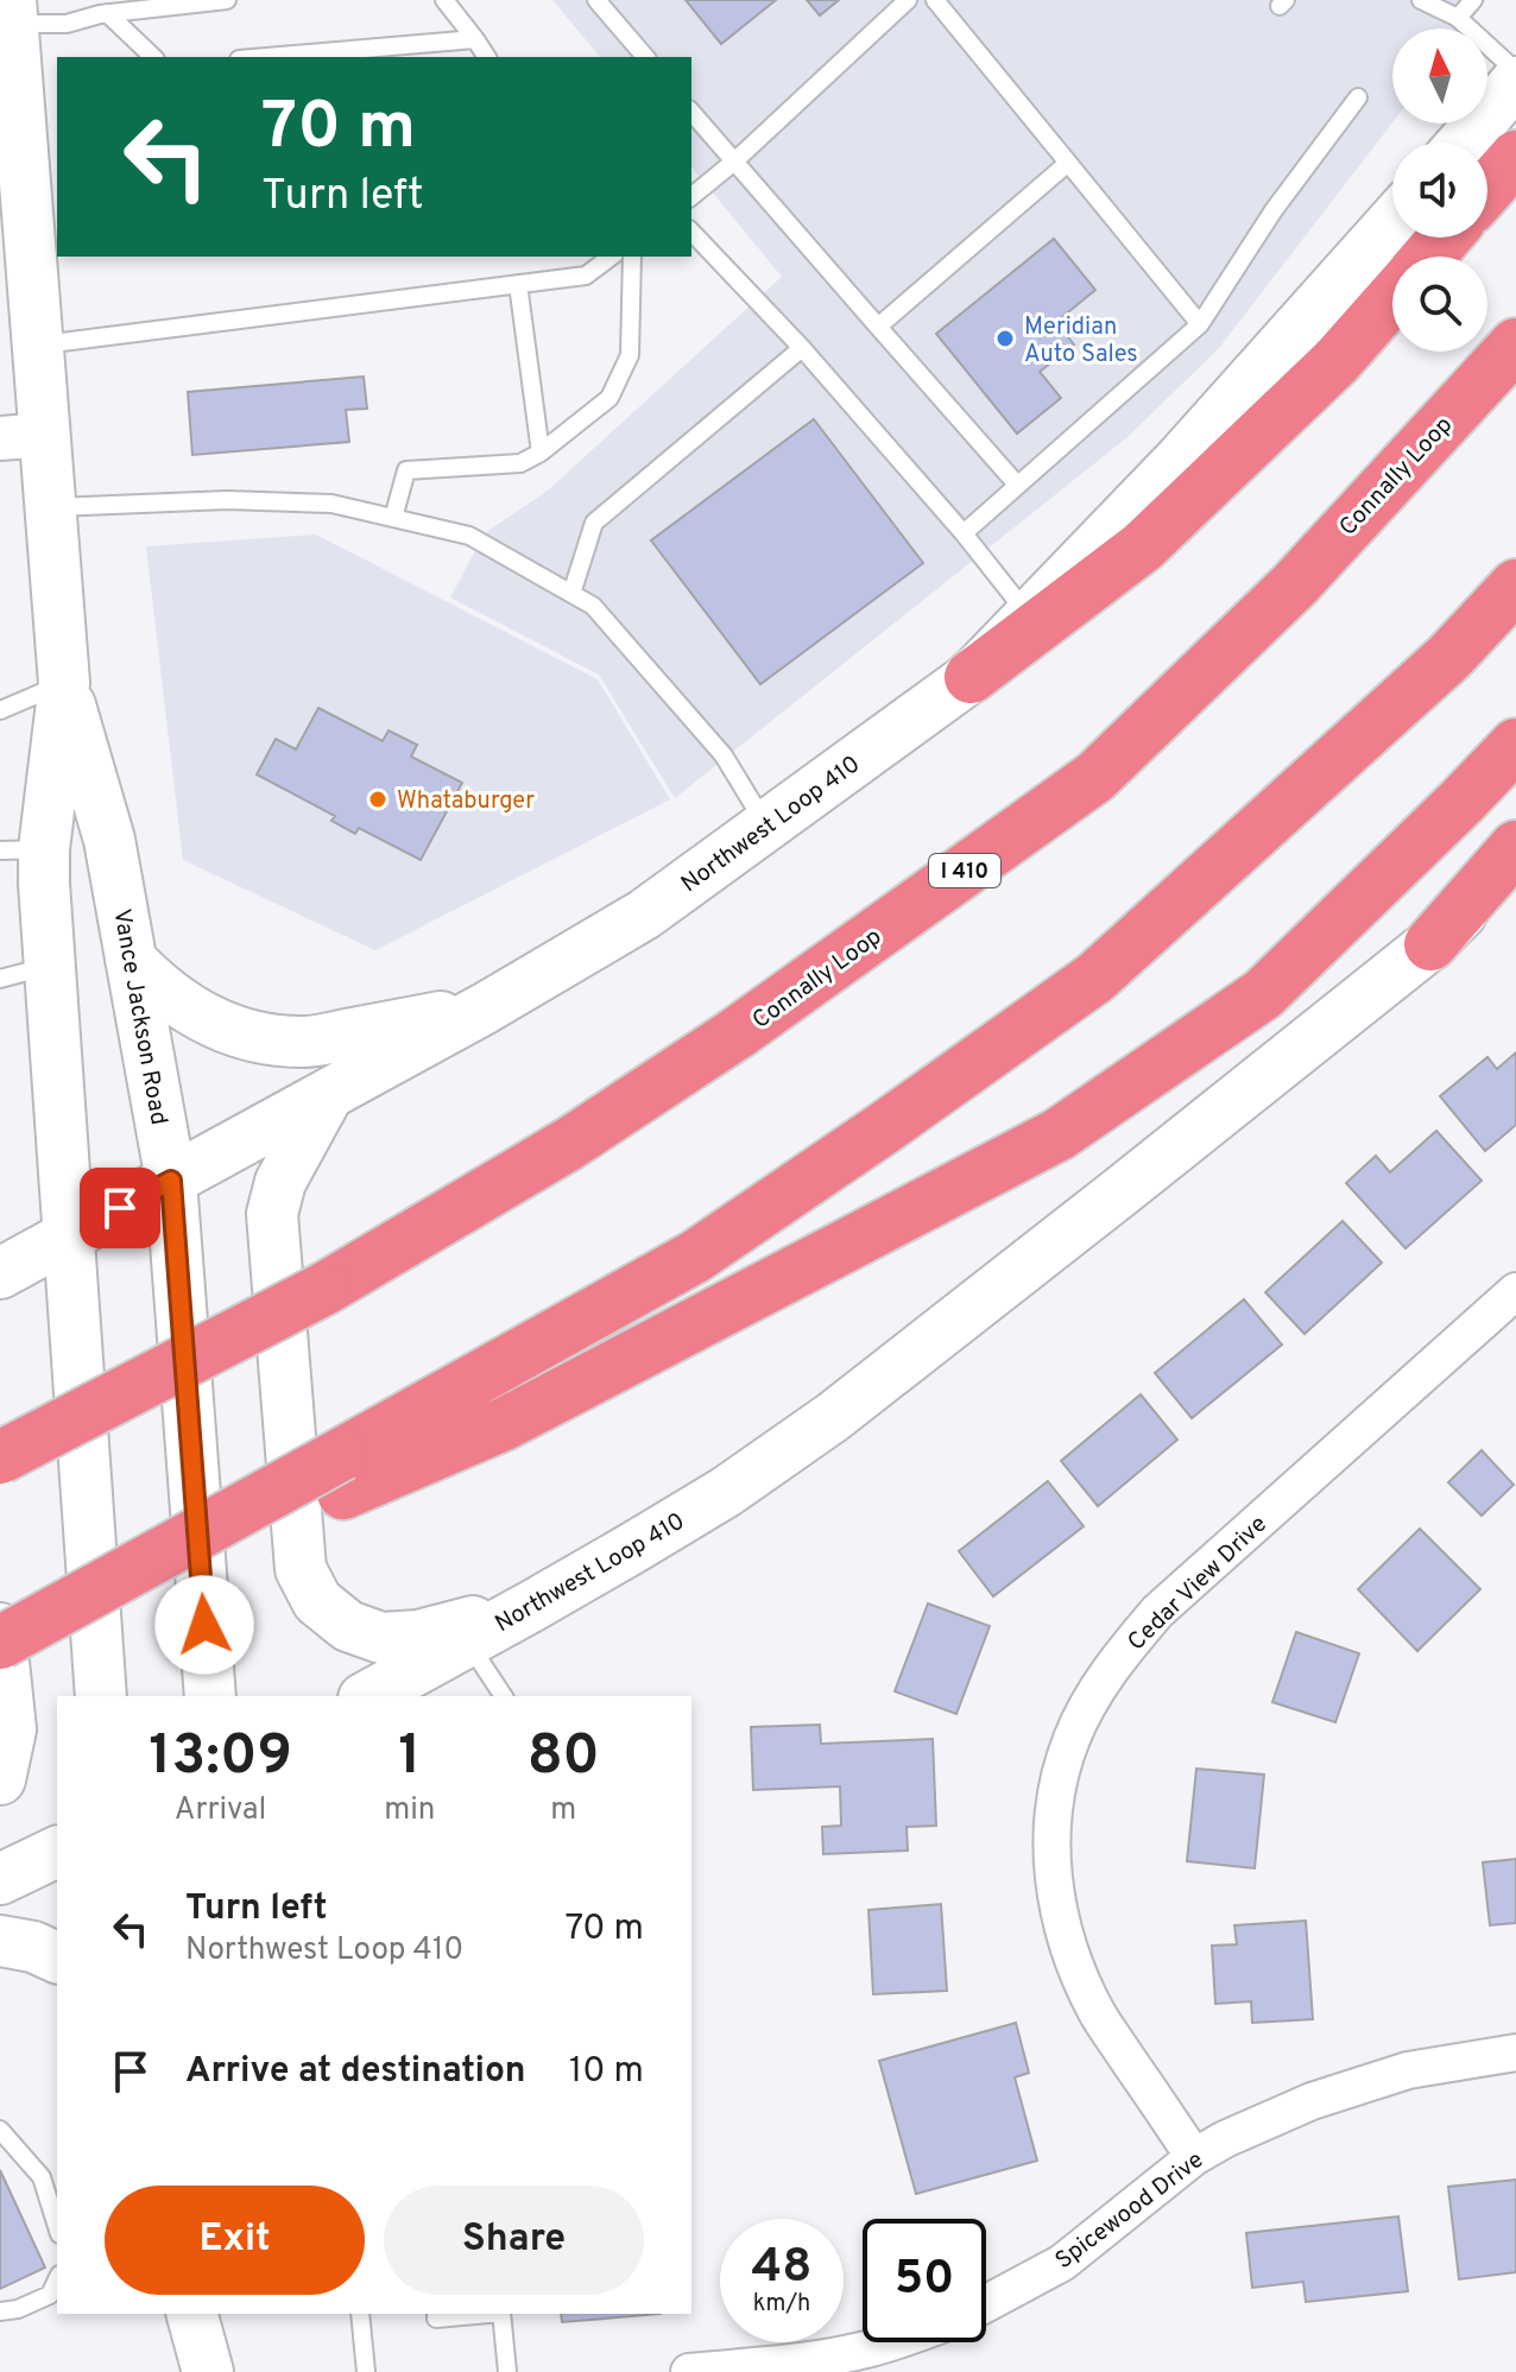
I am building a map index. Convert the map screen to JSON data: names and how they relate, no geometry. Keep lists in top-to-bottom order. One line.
{"streets":{"highway":["Connally Loop","I 410"],"main road":["Northwest Loop 410","Vance Jackson Road"],"street":["Cedar View Drive","Spicewood Drive"]},"crossings":[["Northwest Loop 410","Vance Jackson Road"],["Cedar View Drive","Spicewood Drive"]],"places":["Meridian Auto Sales","Whataburger"],"north":"top","page":{"turn":["70 m","Turn left"],"eta":["13:09","Arrival","1","min","80","m"],"list":[{"name":"Turn left","note":"Northwest Loop 410","value":"70 m"},{"name":"Arrive at destination","value":"10 m"}],"buttons":["Exit","Share"],"speed":"48 km/h","limit":"50"}}
